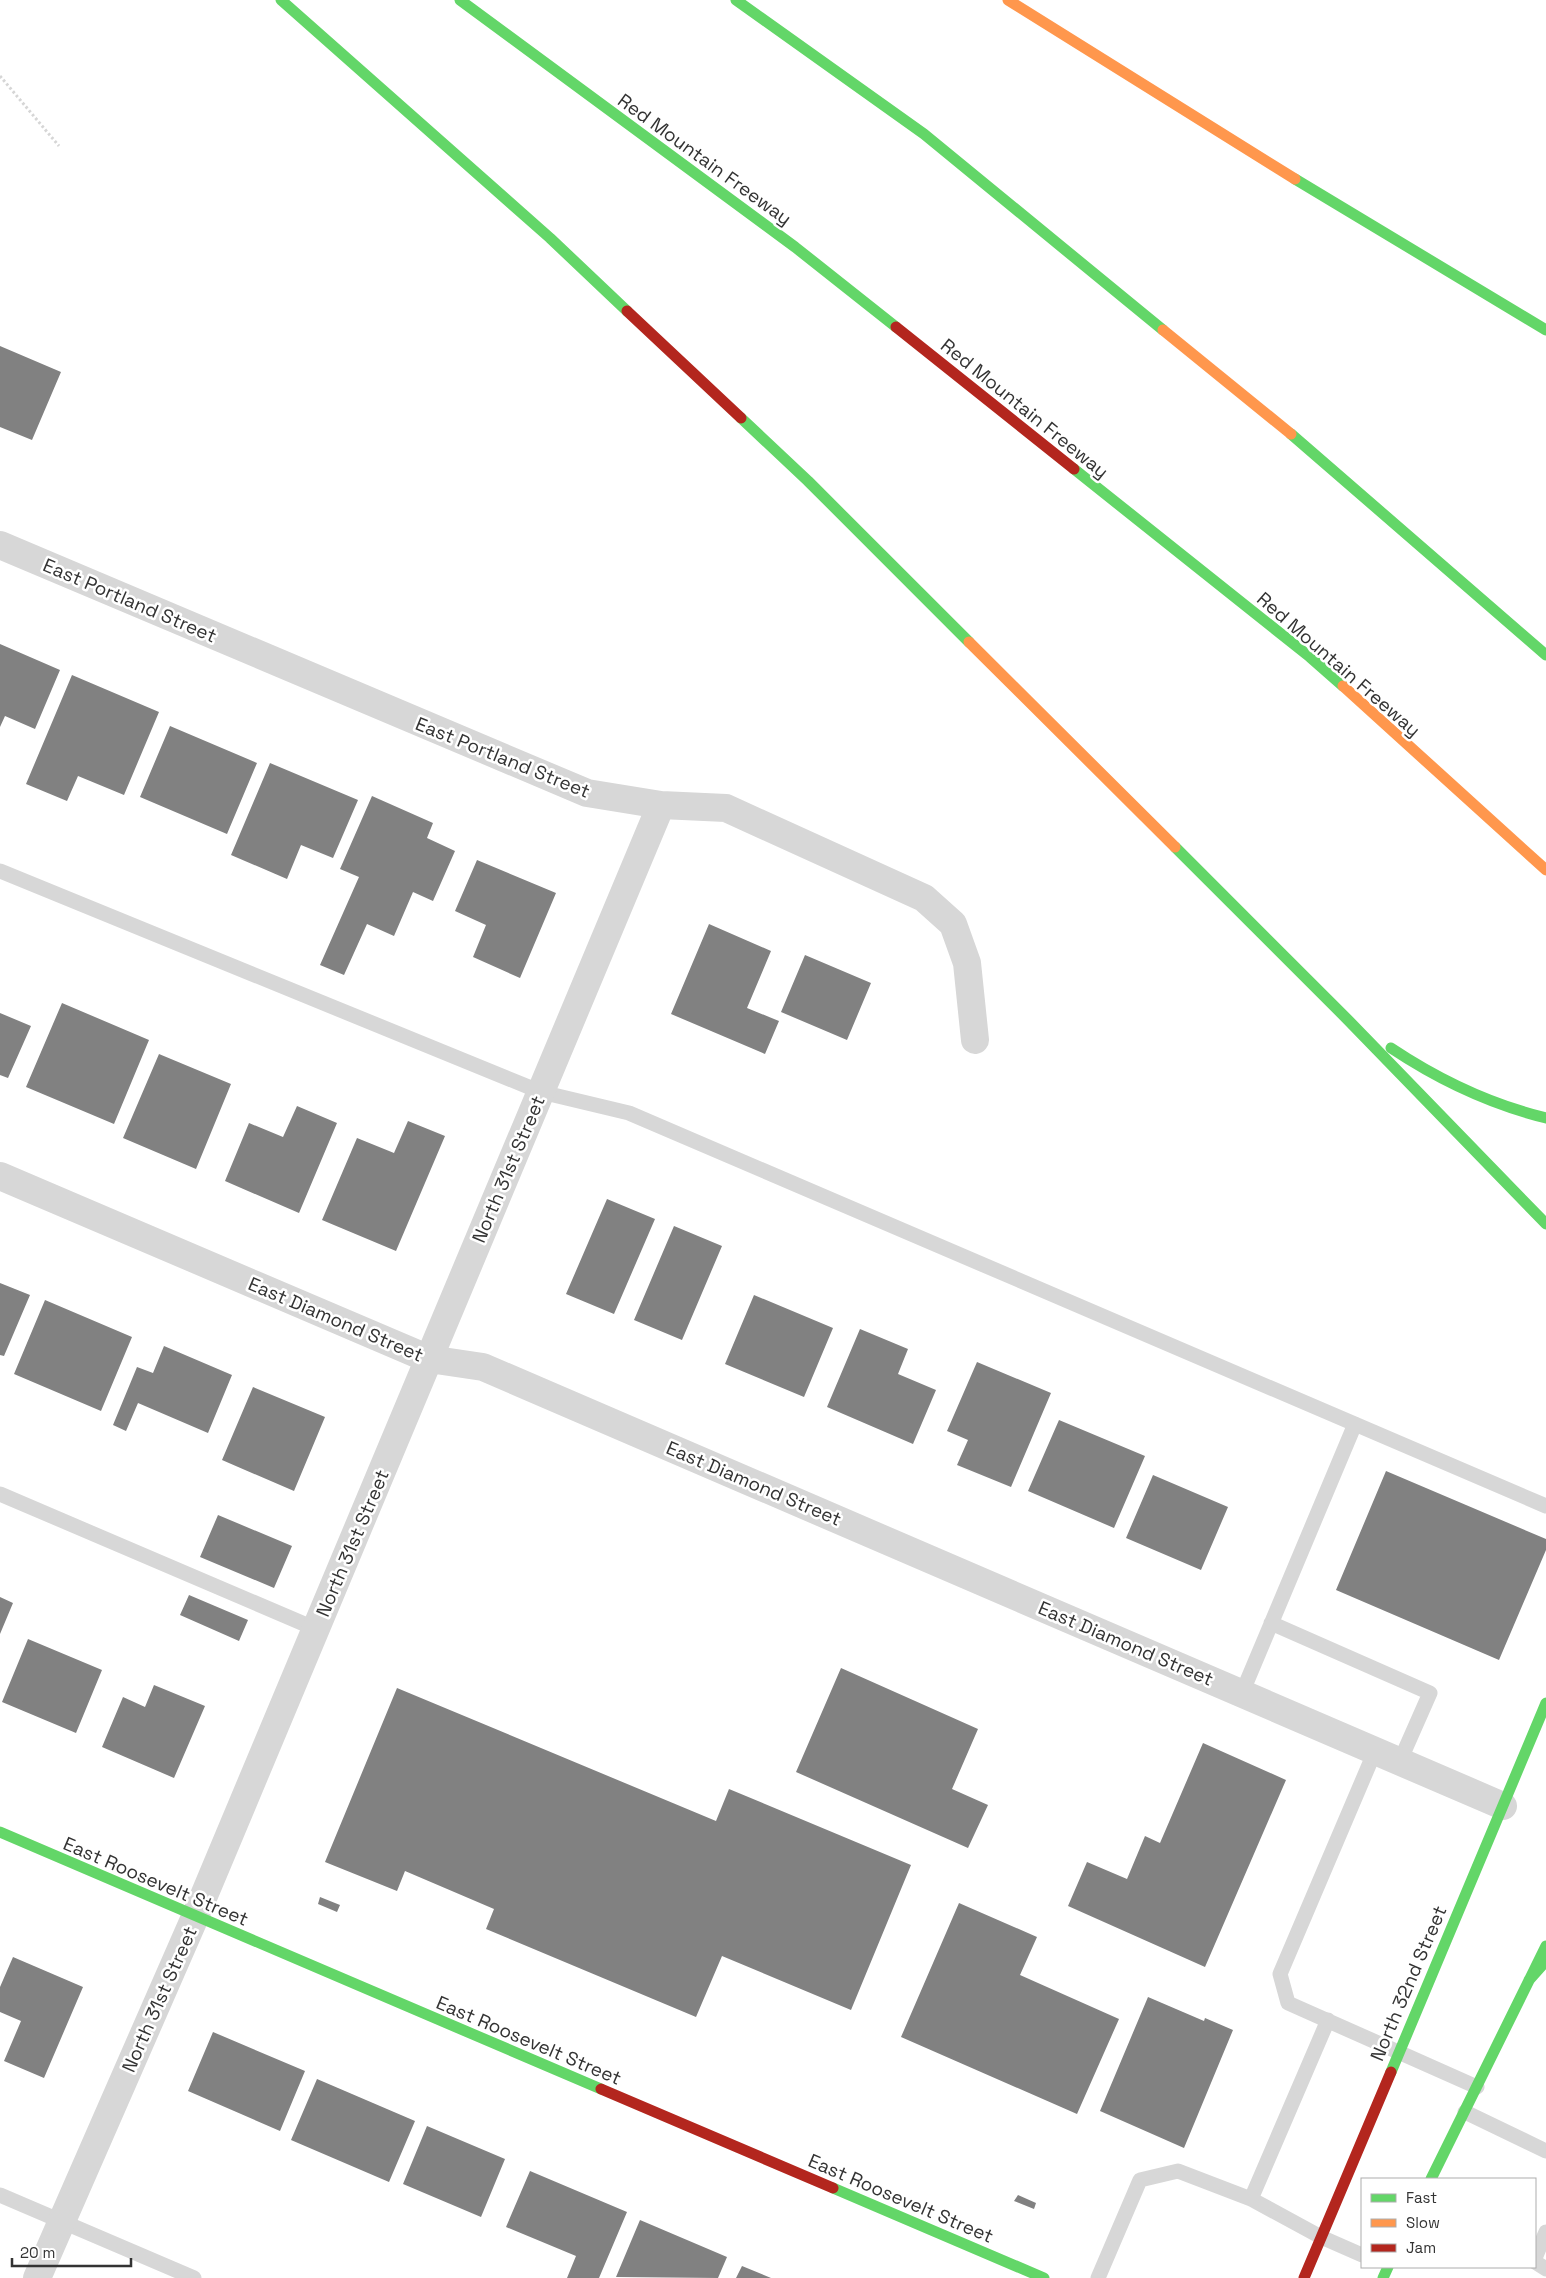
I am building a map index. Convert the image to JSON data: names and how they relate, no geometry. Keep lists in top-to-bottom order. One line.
{"streets":{"main road":["Red Mountain Freeway","East Roosevelt Street","North 32nd Street"],"street":["East Portland Street","North 31st Street","East Diamond Street"]},"crossings":[["East Portland Street","North 31st Street"],["North 31st Street","East Diamond Street"],["North 31st Street","East Roosevelt Street"],["East Diamond Street","North 32nd Street"]],"legend":["Fast","Slow","Jam"],"scale_bar":"20 m"}
